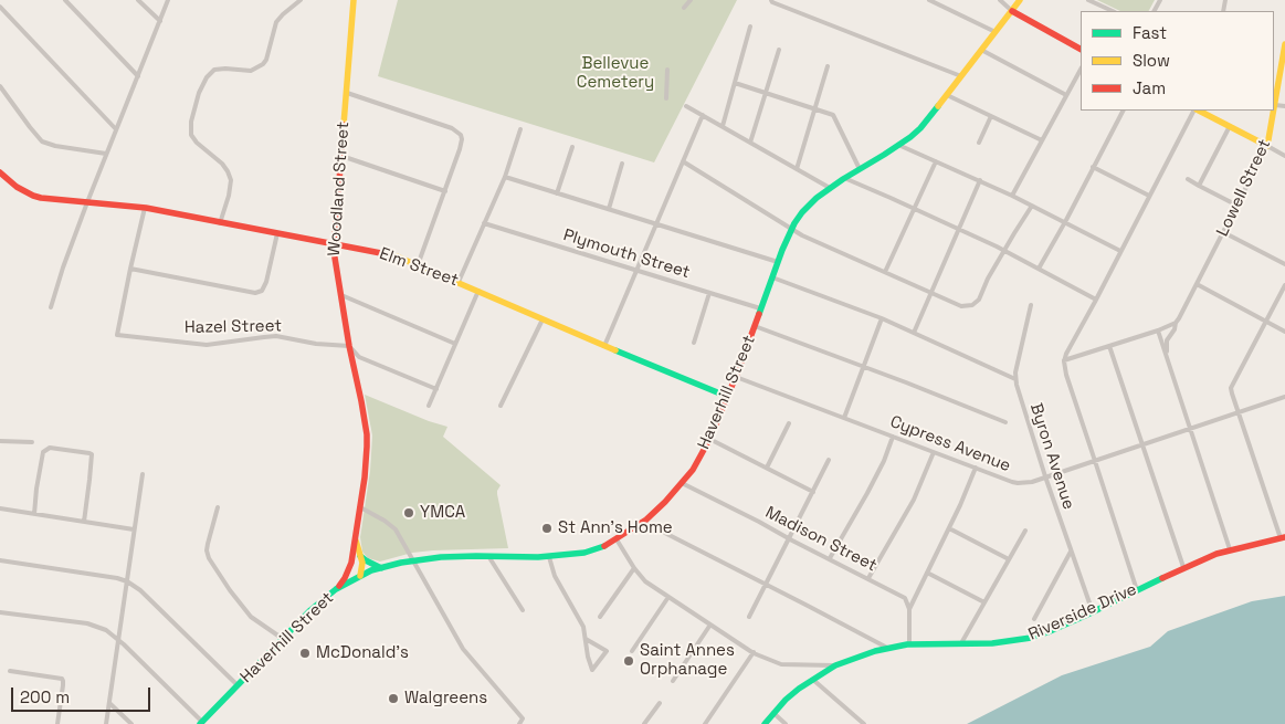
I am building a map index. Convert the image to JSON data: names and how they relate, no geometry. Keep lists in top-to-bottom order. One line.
{"streets":{"main road":["Lowell Street","Woodland Street","Elm Street","Haverhill Street","Riverside Drive"],"street":["Plymouth Street","Hazel Street","Cypress Avenue","Byron Avenue","Madison Street"]},"crossings":[["Woodland Street","Elm Street"],["Woodland Street","Hazel Street"],["Woodland Street","Haverhill Street"],["Plymouth Street","Haverhill Street"],["Elm Street","Haverhill Street"],["Haverhill Street","Cypress Avenue"],["Haverhill Street","Madison Street"],["Cypress Avenue","Byron Avenue"],["Byron Avenue","Riverside Drive"]],"parks":["Bellevue Cemetery"],"places":["YMCA","St Ann's Home","McDonald's","Saint Annes Orphanage","Walgreens"],"legend":["Fast","Slow","Jam"],"scale_bar":"200 m"}
